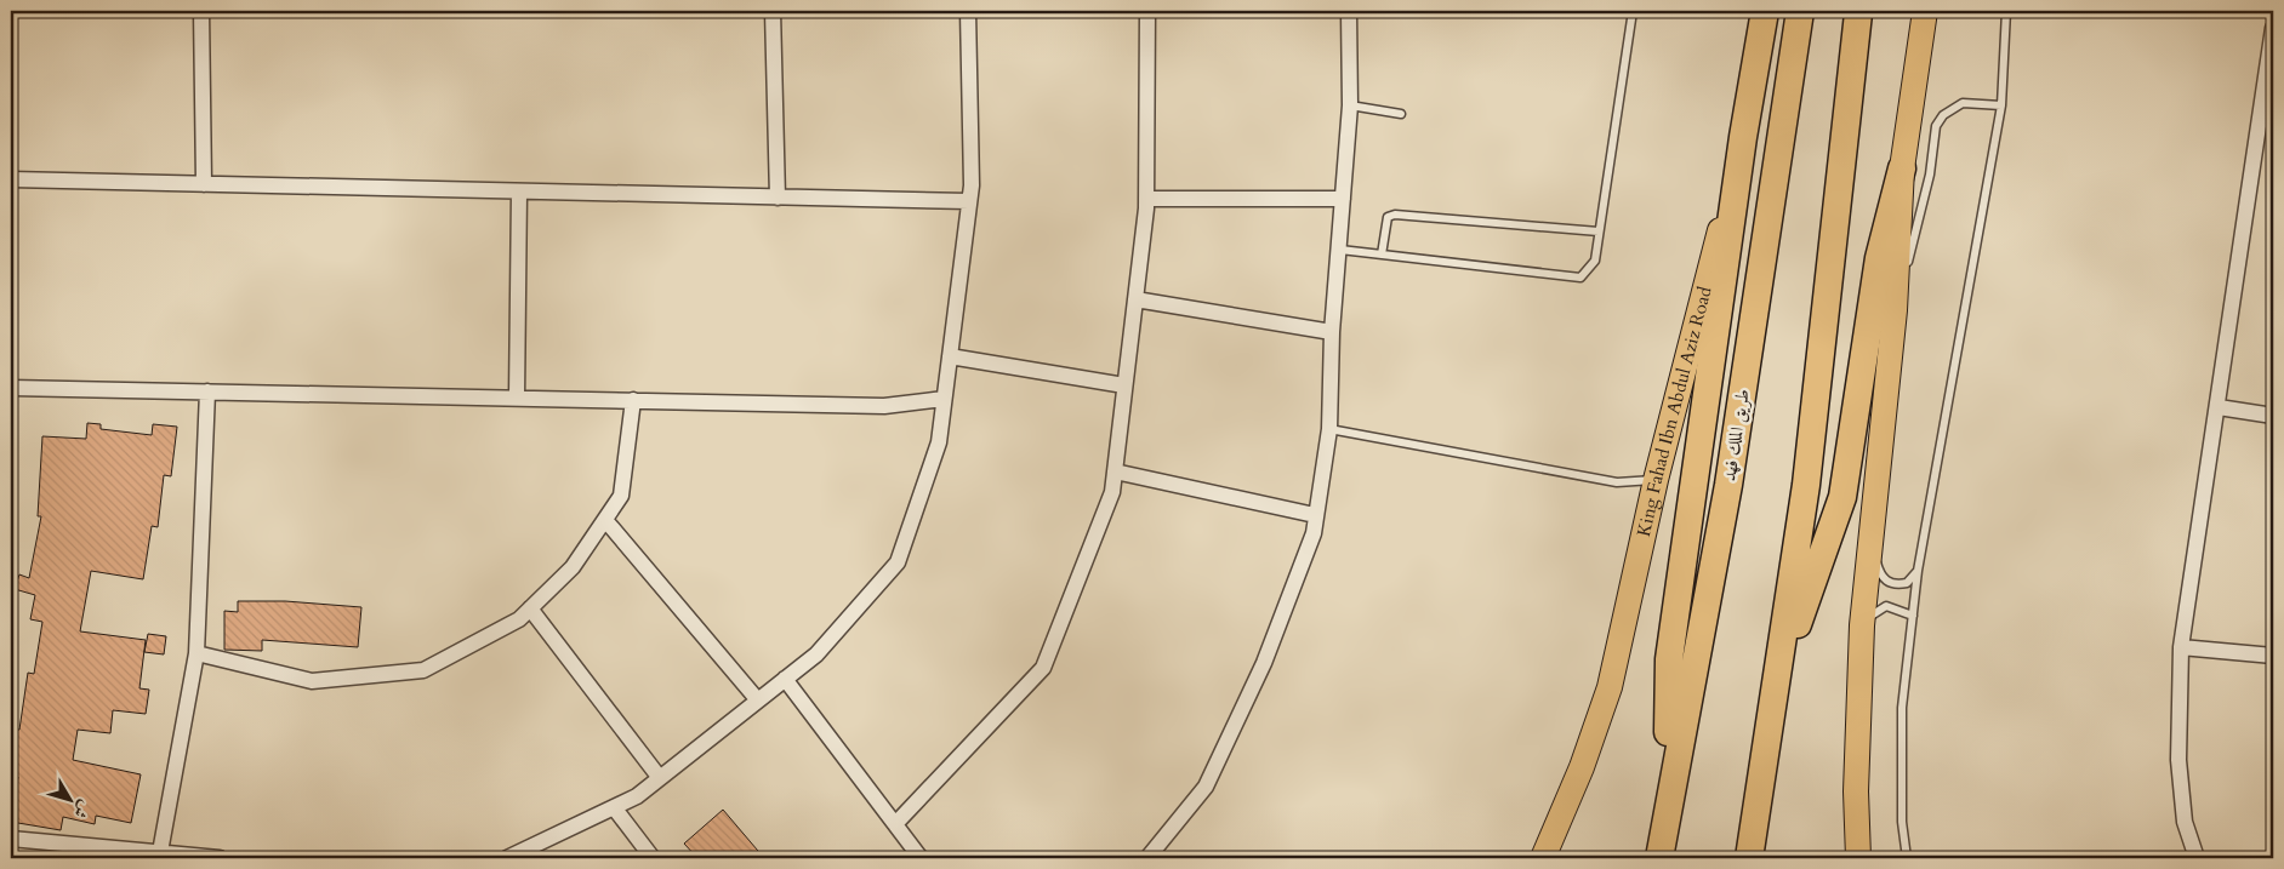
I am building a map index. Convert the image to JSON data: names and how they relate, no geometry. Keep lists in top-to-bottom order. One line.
{"streets":{"highway":["طريق الملك فهد"],"main road":["King Fahad Ibn Abdul Aziz Road"]},"north":"bottom right"}
